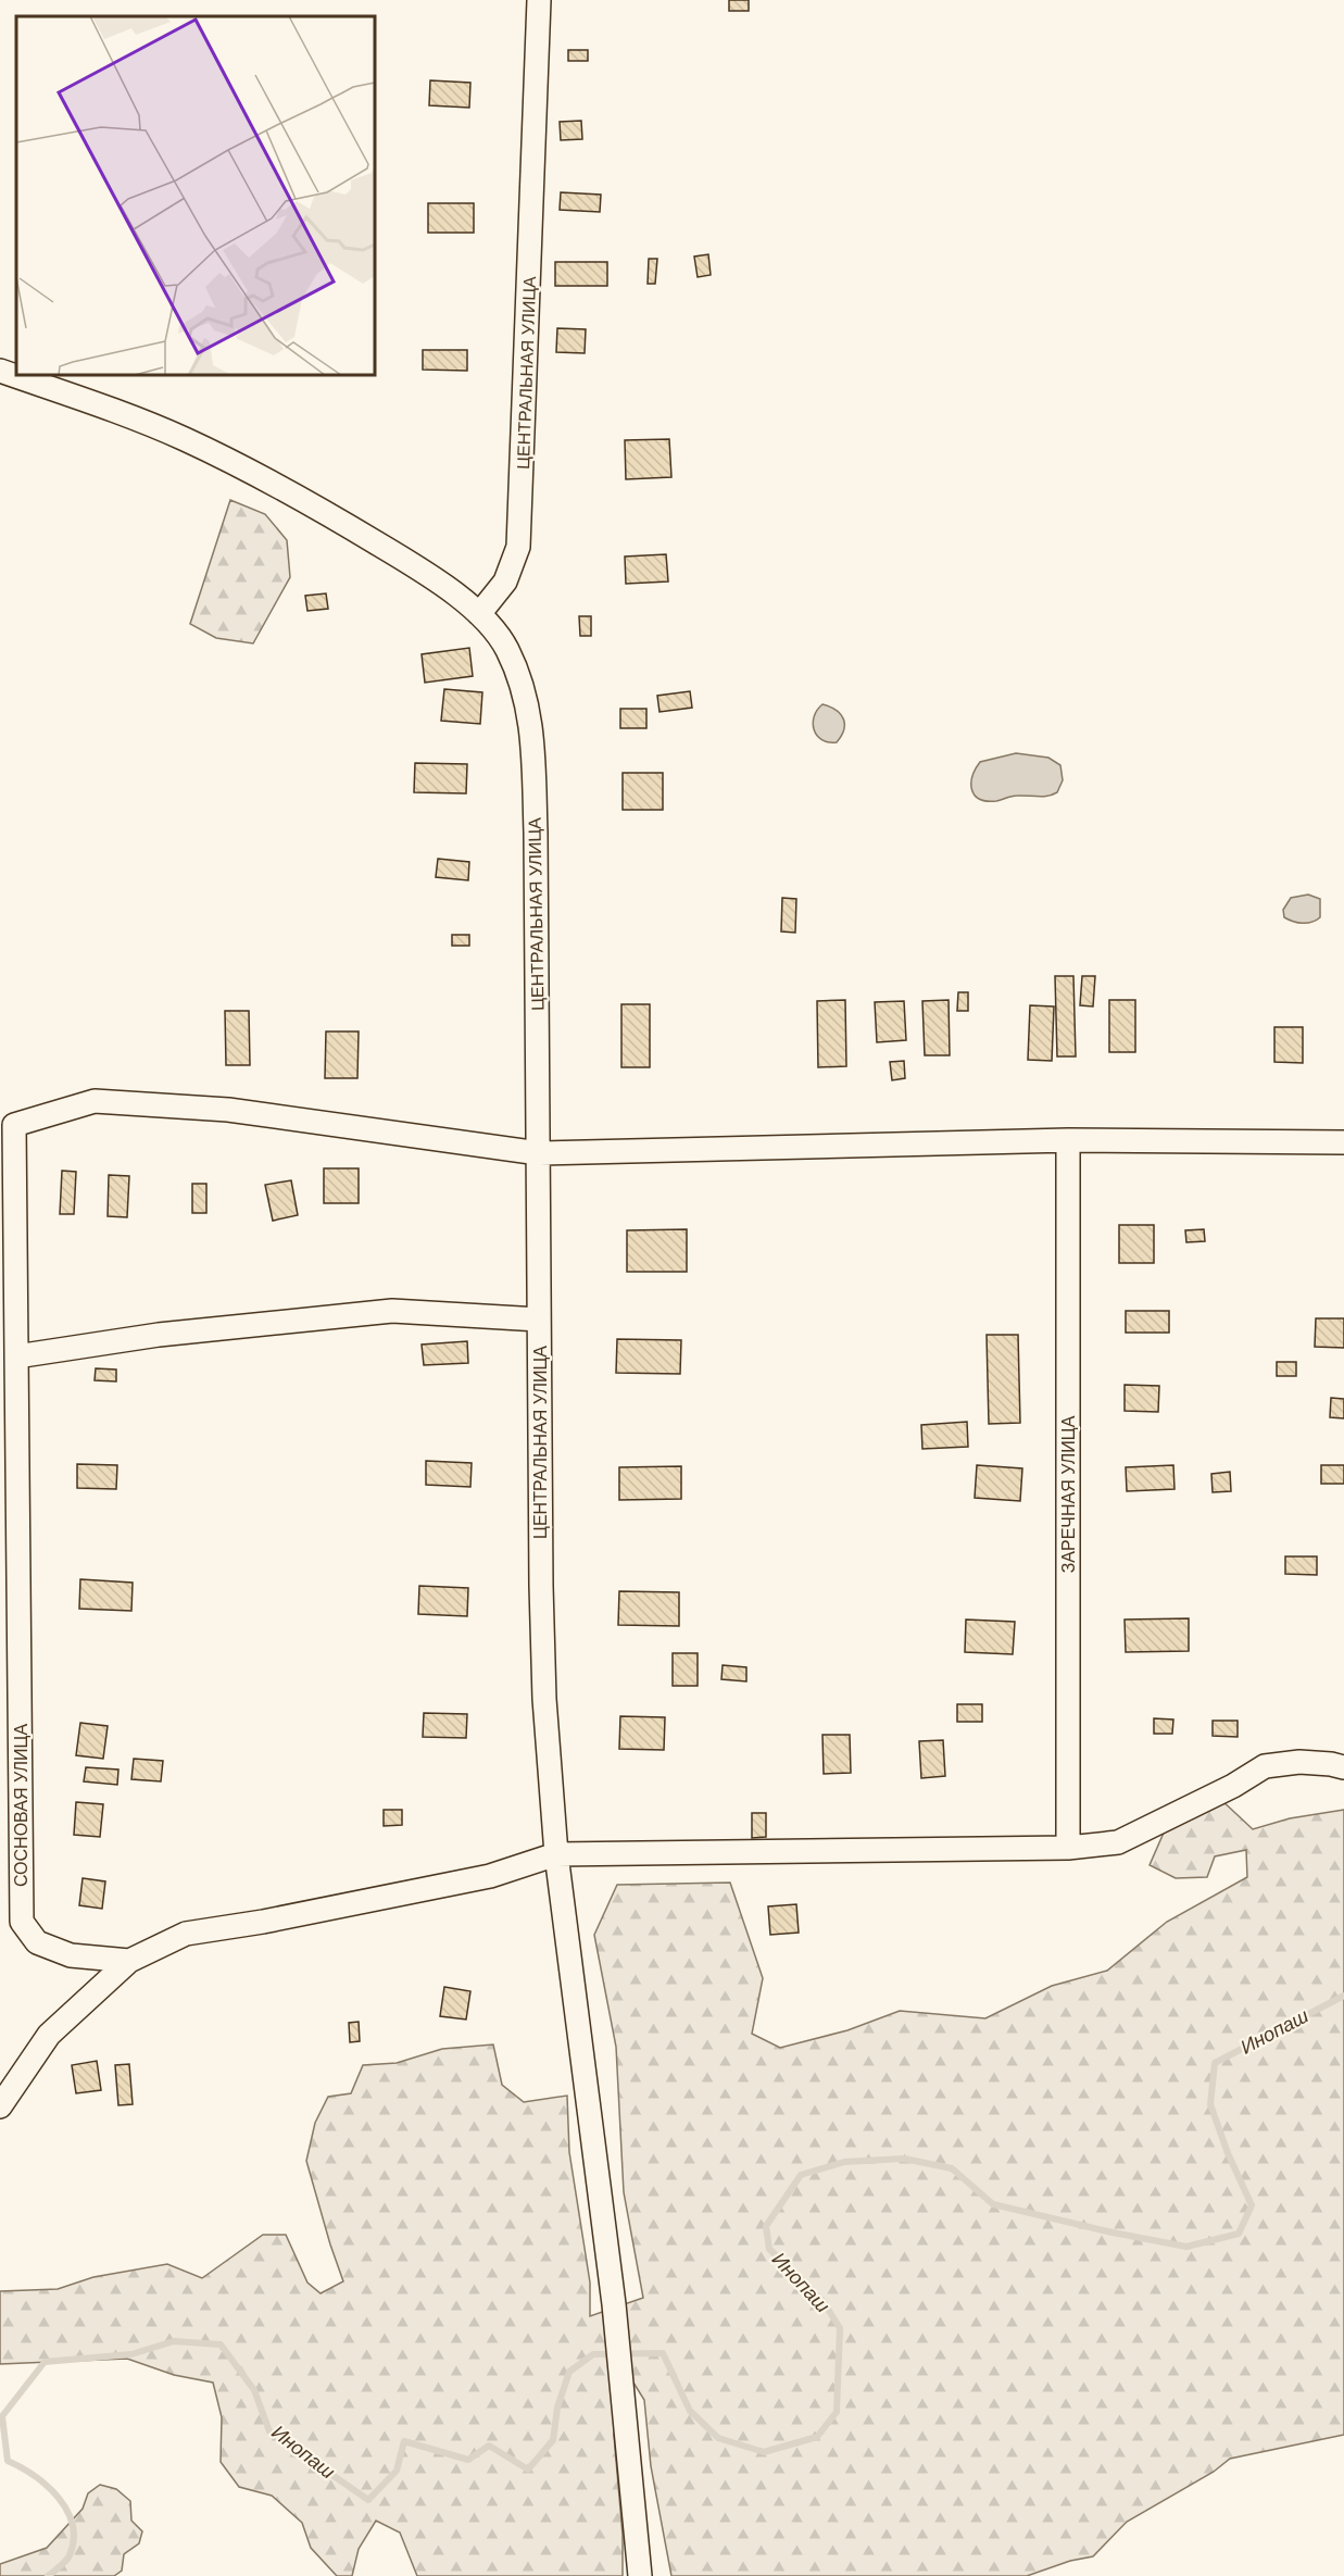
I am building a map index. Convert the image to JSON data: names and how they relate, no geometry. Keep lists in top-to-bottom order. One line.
{"streets":{"street":["ЦЕНТРАЛЬНАЯ УЛИЦА","ЗАРЕЧНАЯ УЛИЦА","СОСНОВАЯ УЛИЦА"]},"crossings":[["ЦЕНТРАЛЬНАЯ УЛИЦА","СОСНОВАЯ УЛИЦА"]],"water":["Инопаш"]}
